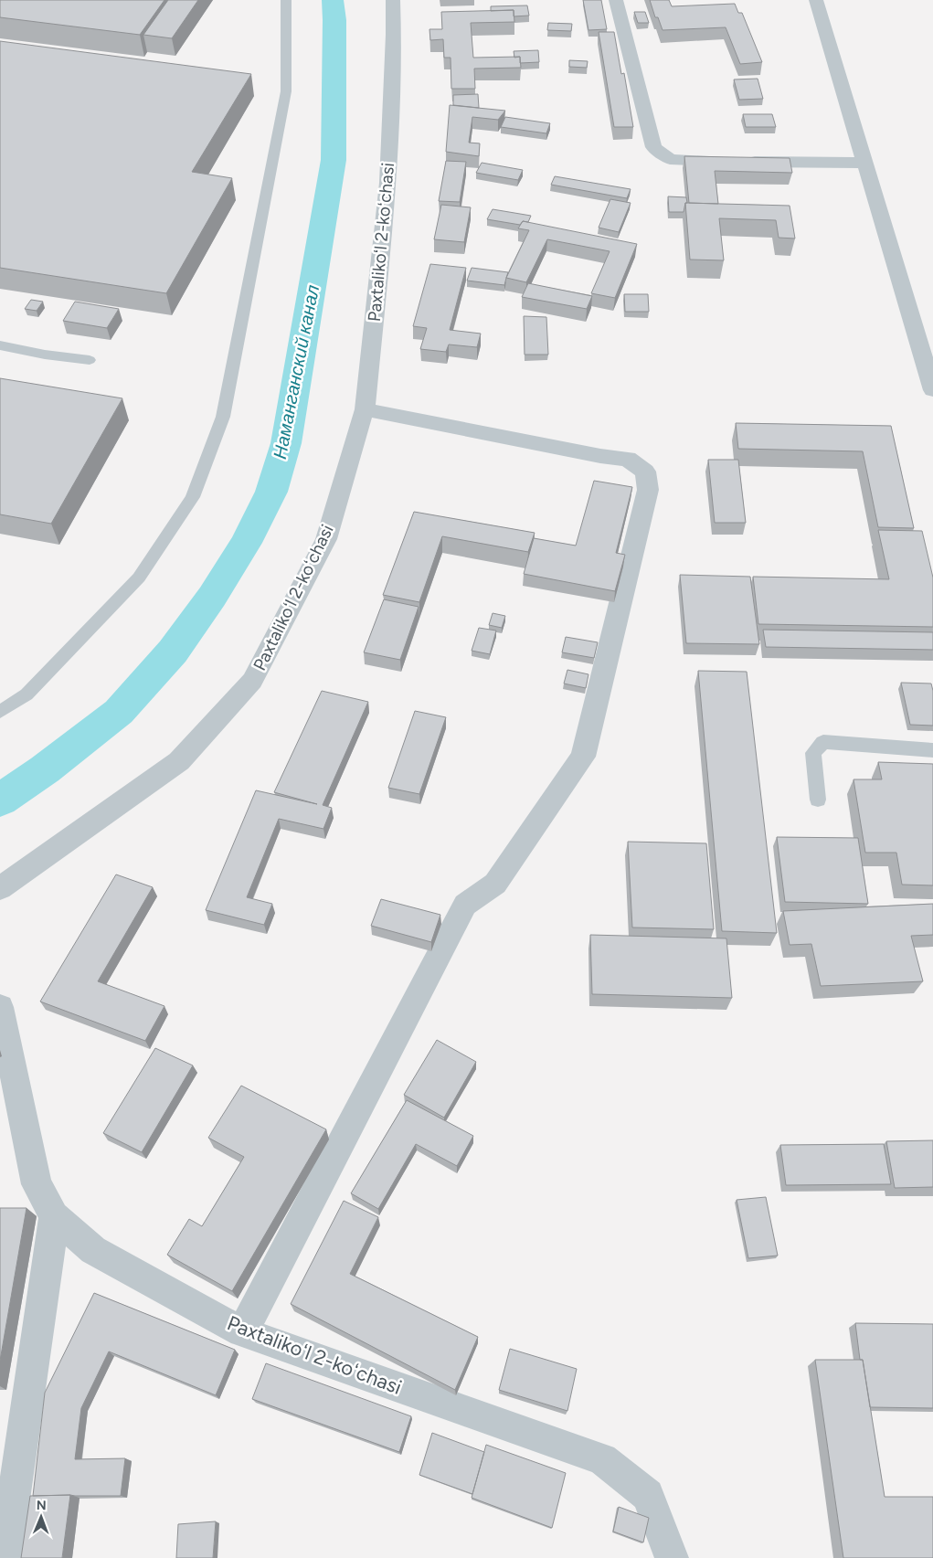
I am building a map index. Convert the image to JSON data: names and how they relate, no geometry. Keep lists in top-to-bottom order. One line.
{"streets":{"street":["Paxtalikoʻl 2-koʻchasi"]},"water":["Наманганский канал"],"north":"top"}
